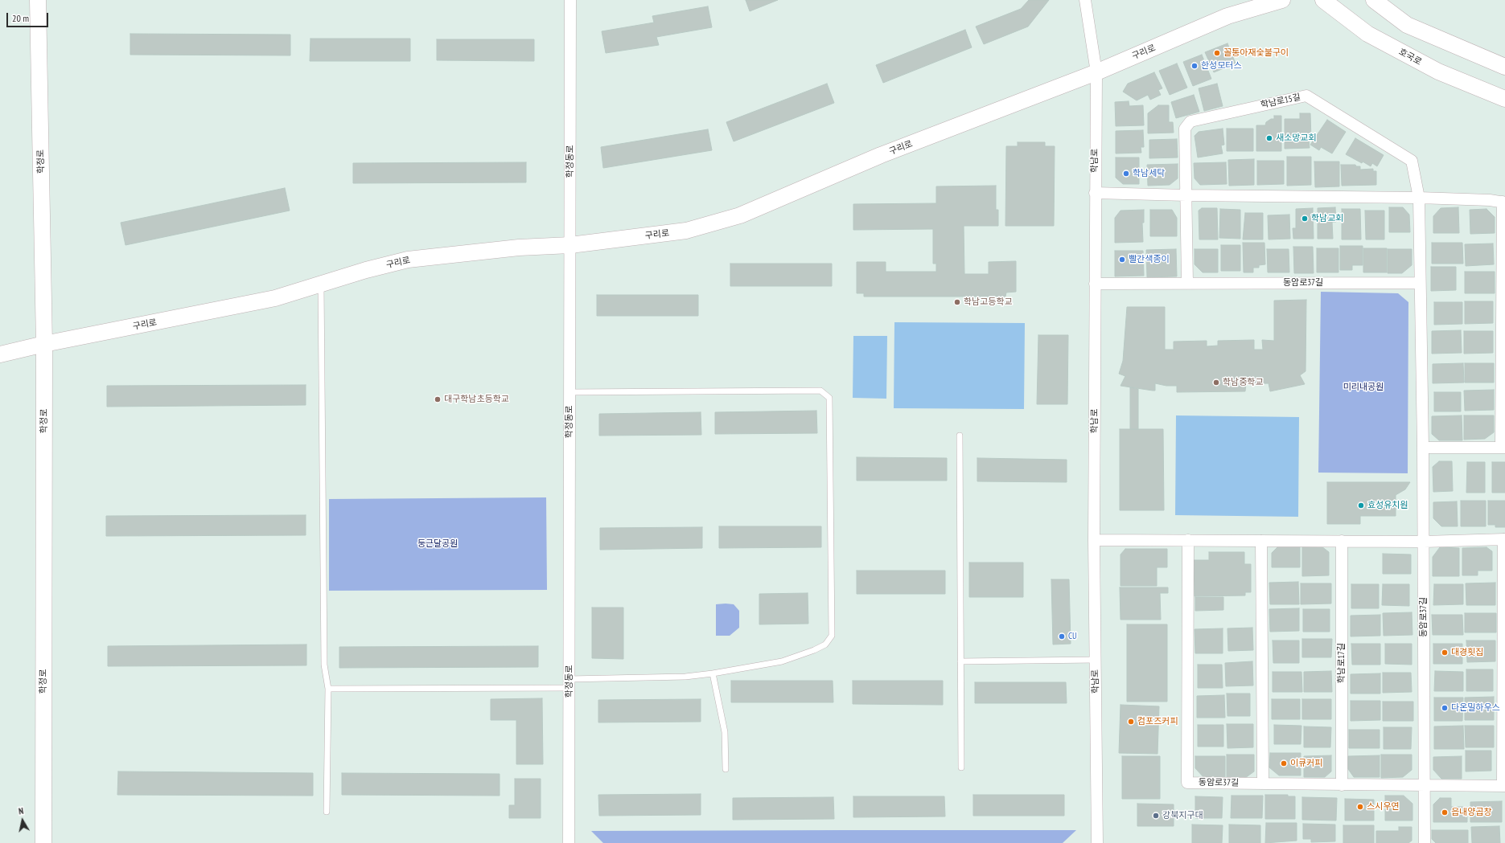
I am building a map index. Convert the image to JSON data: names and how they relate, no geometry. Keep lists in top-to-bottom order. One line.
{"streets":{"street":["구리로","호국로","학남로15길","학남로","학정로","학정동로","동암로37길","학남로17길"]},"crossings":[["구리로","학남로"],["구리로","학정로"],["구리로","학정동로"],["학남로15길","동암로37길"],["학남로","동암로37길"],["동암로37길","학남로17길"]],"parks":["미리내공원","둥근달공원"],"places":["꼴통아재숯불구이","한성모터스","새소망교회","학남세탁","학남교회","빨간색종이","학남고등학교","학남중학교","대구학남초등학교","효성유치원","CU","대경횟집","다온밀하우스","컴포즈커피","이큐커피","스시우연","읍내양곱창","강북지구대"],"scale_bar":"20 m","north":"top"}
